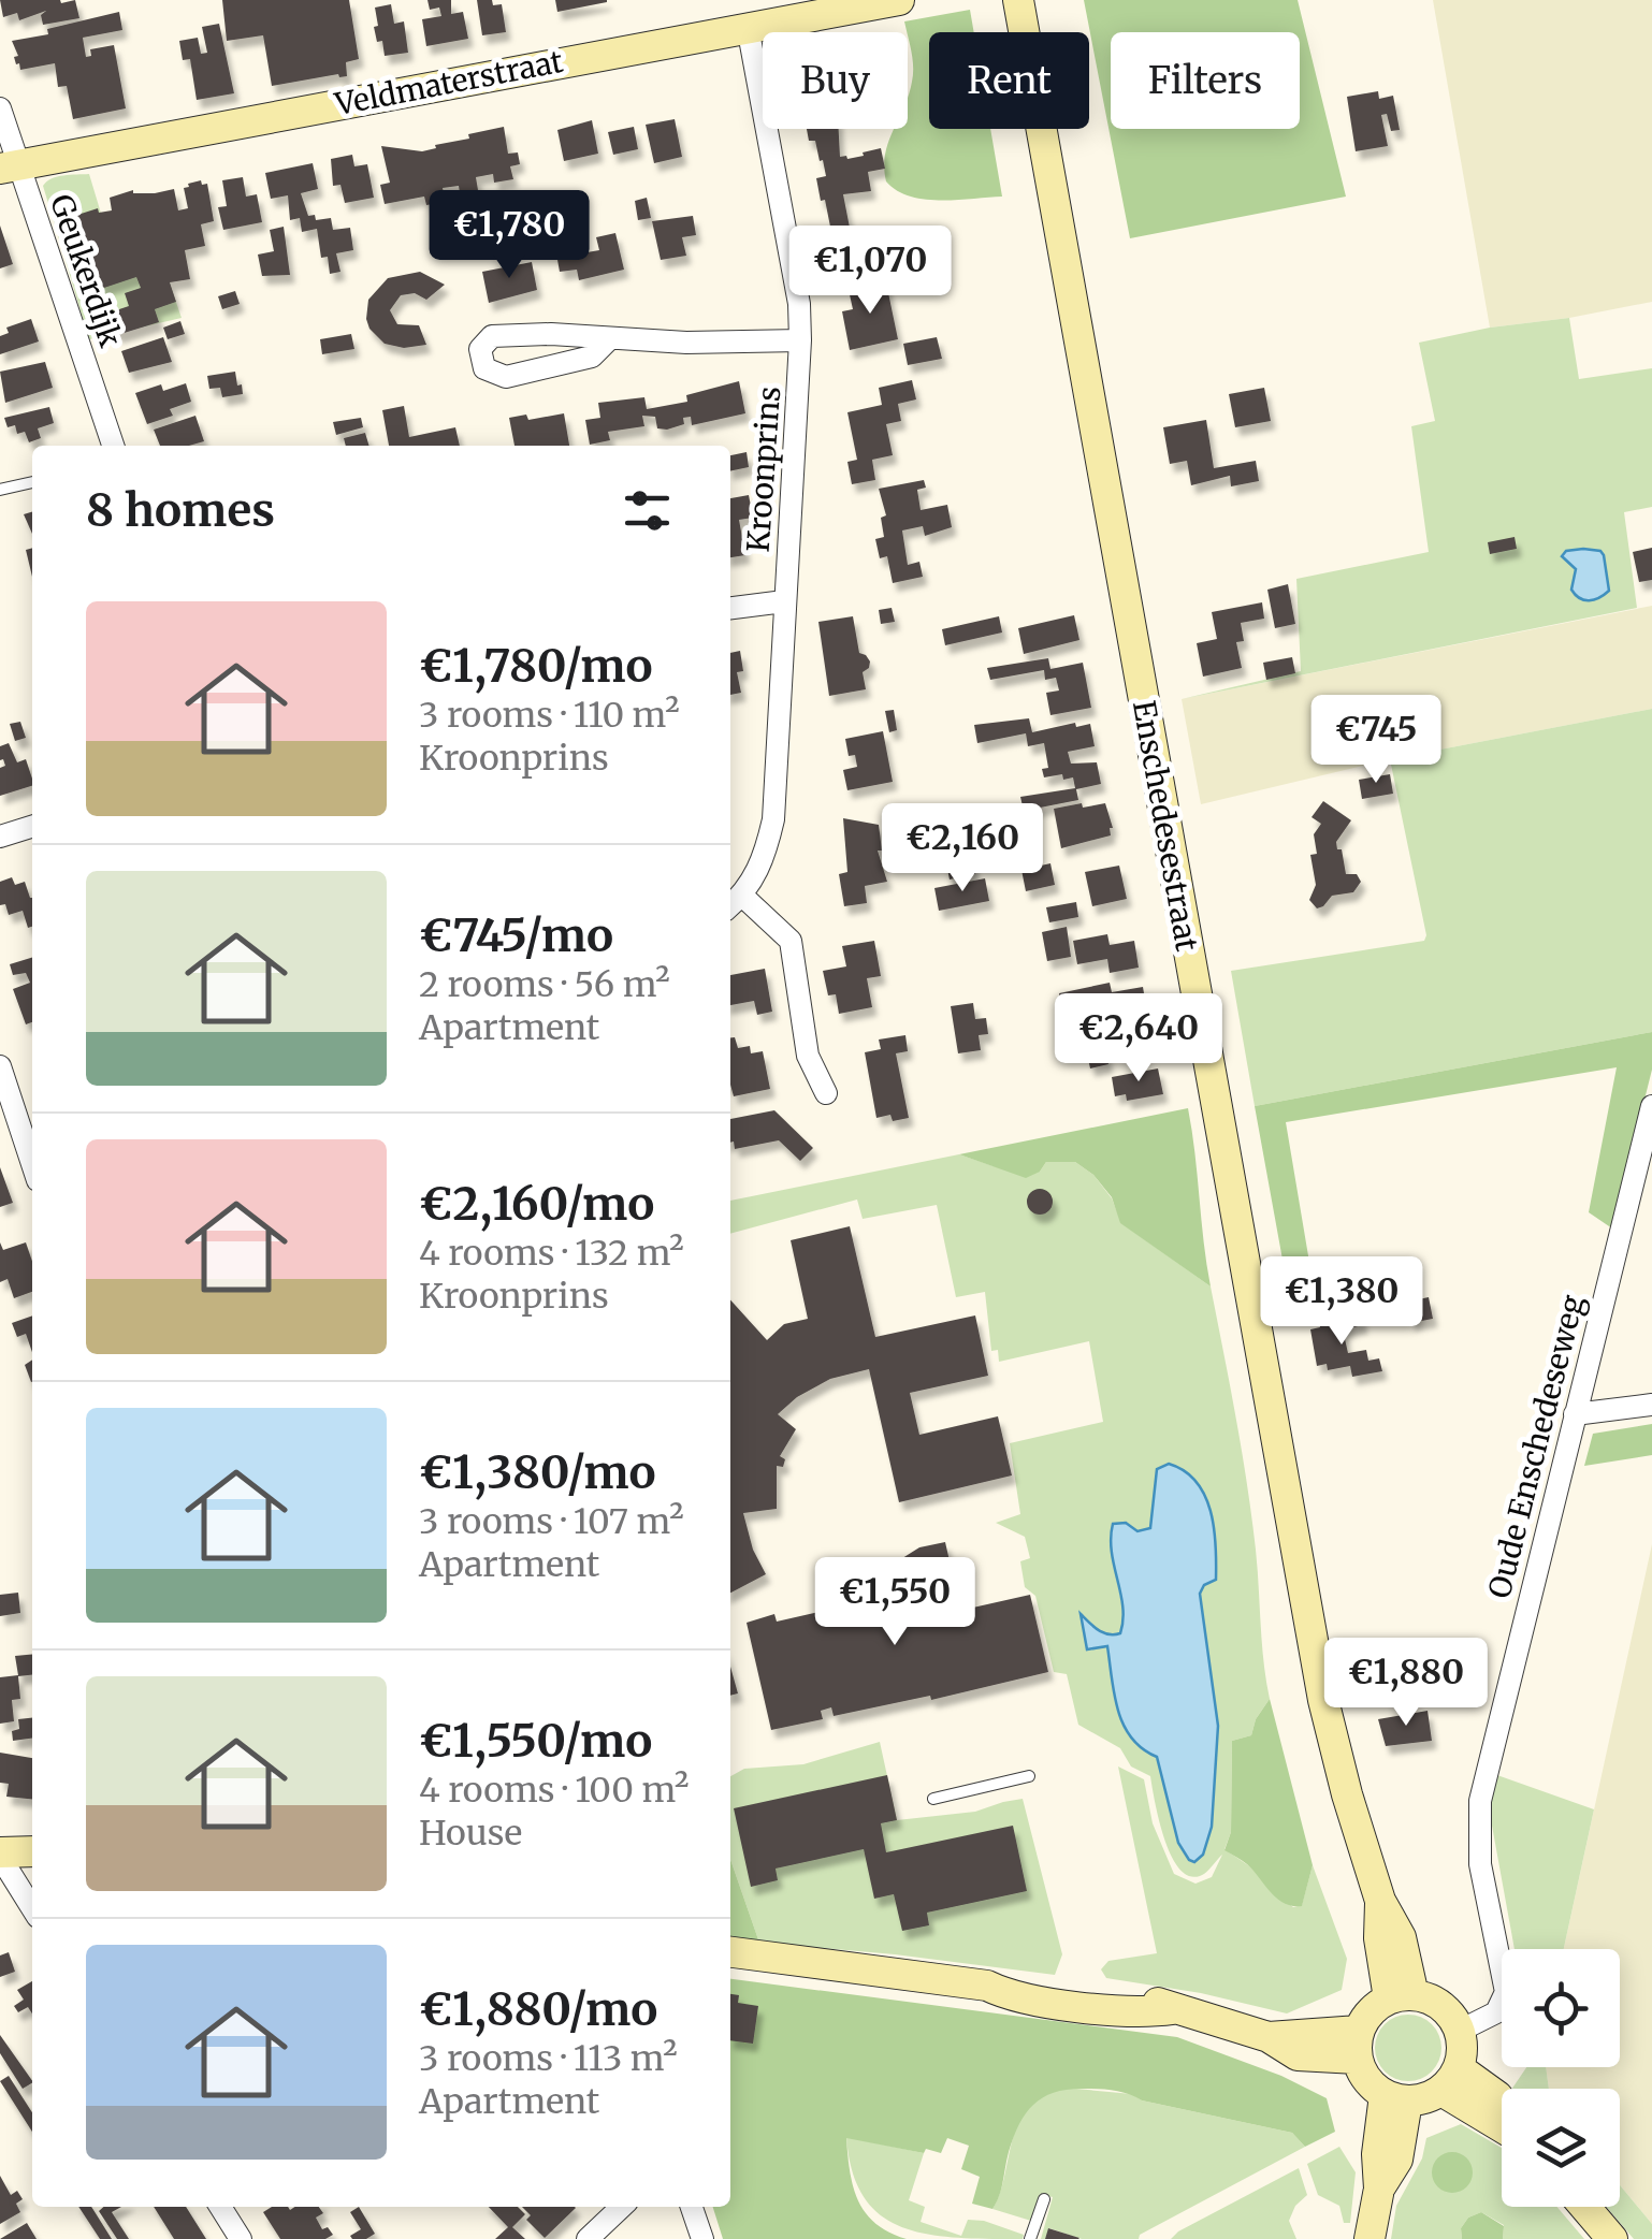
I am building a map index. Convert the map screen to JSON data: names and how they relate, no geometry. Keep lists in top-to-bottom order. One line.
{"streets":{"main road":["Veldmaterstraat","Enschedesestraat"],"street":["Geukerdijk","Kroonprins","Oude Enschedeseweg"]},"crossings":[["Veldmaterstraat","Geukerdijk"],["Veldmaterstraat","Kroonprins"],["Enschedesestraat","Oude Enschedeseweg"]],"page":{"chip":["Buy","Rent","Filters"],"price":["€1,780","€1,070","€745","€2,160","€2,640","€1,380","€1,550","€1,880"],"heading":"8 homes","list":[{"name":"€1,780/mo","note":"3 rooms · 110 m² · Kroonprins"},{"name":"€745/mo","note":"2 rooms · 56 m² · Apartment"},{"name":"€2,160/mo","note":"4 rooms · 132 m² · Kroonprins"},{"name":"€1,380/mo","note":"3 rooms · 107 m² · Apartment"},{"name":"€1,550/mo","note":"4 rooms · 100 m² · House"},{"name":"€1,880/mo","note":"3 rooms · 113 m² · Apartment"}]}}
